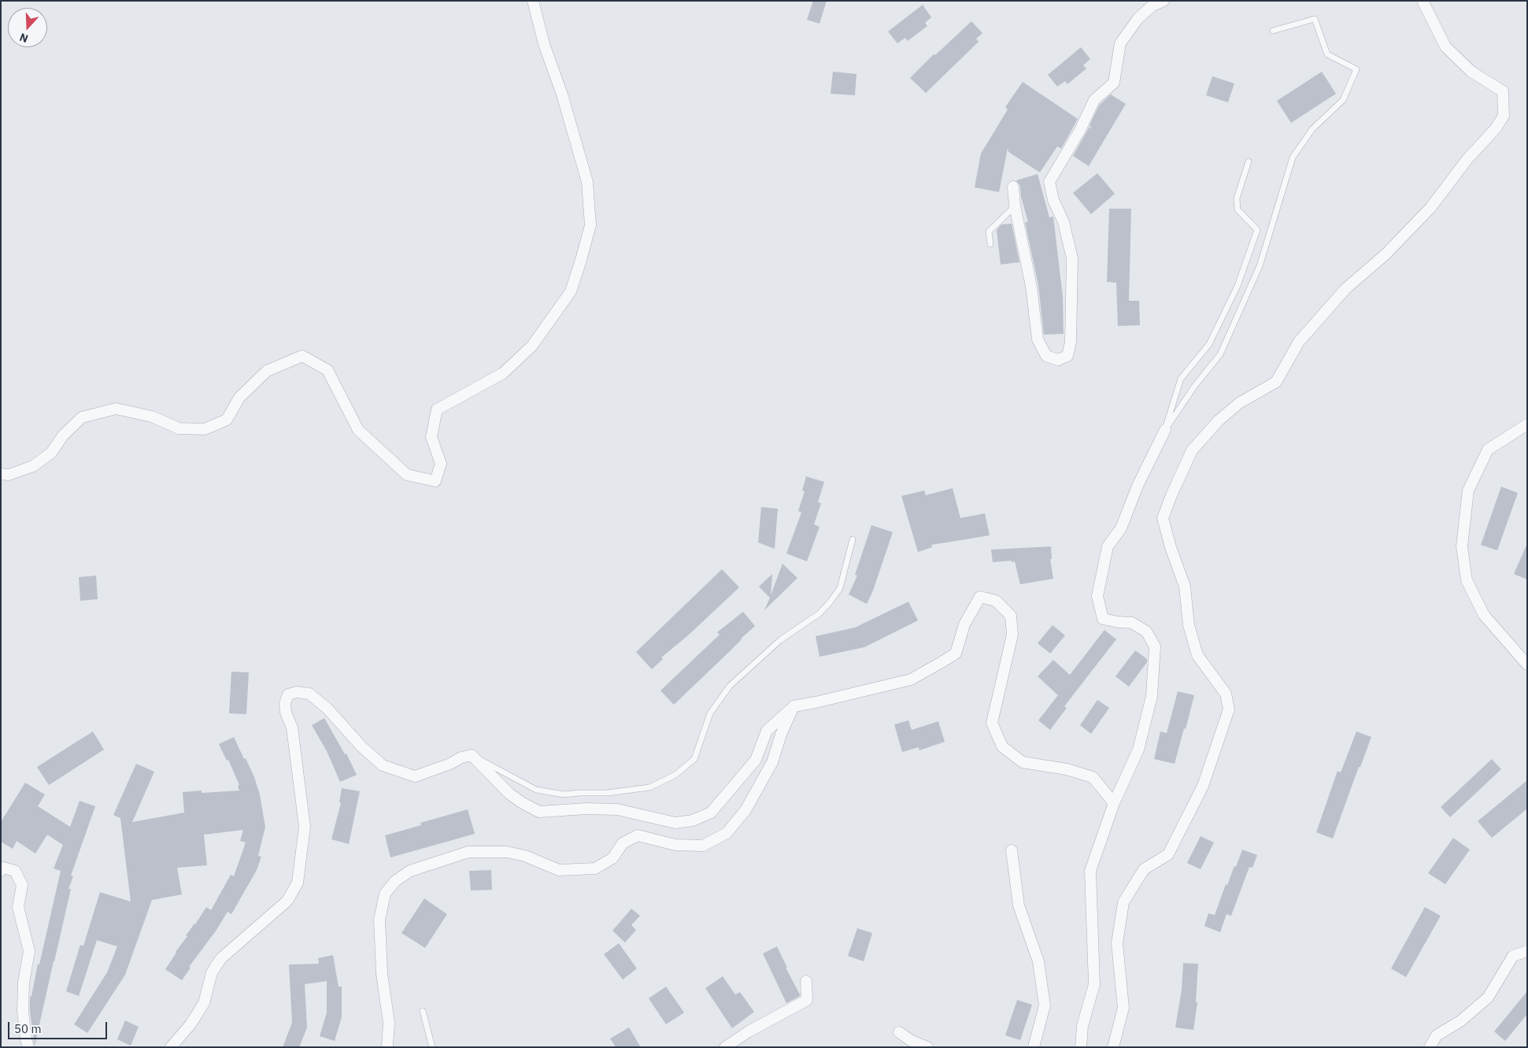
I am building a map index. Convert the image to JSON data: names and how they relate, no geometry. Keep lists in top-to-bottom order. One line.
{"scale_bar":"50 m","north":"bottom"}
